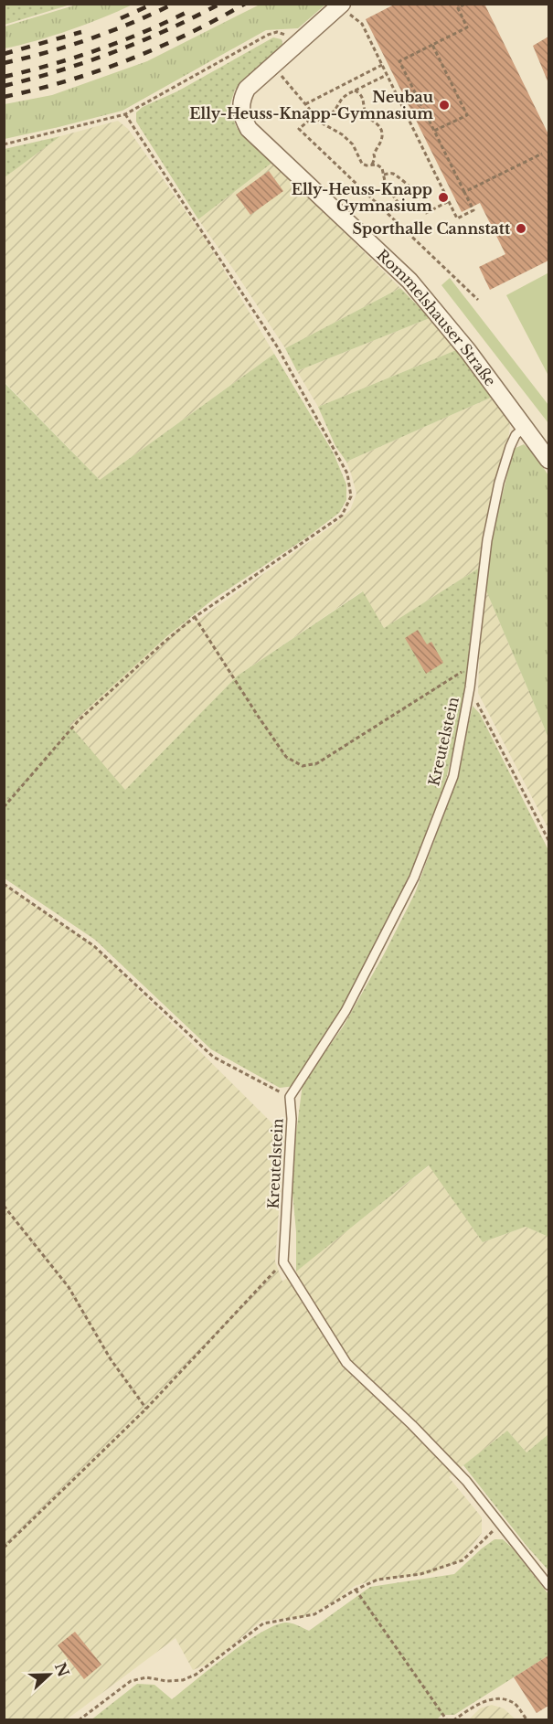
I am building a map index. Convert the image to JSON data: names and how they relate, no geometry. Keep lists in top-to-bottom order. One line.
{"streets":{"street":["Rommelshauser Straße"],"lane":["Kreutelstein"]},"crossings":[["Rommelshauser Straße","Kreutelstein"]],"places":["Neubau Elly-Heuss-Knapp-Gymnasium","Elly-Heuss-Knapp Gymnasium","Sporthalle Cannstatt"],"north":"right"}
